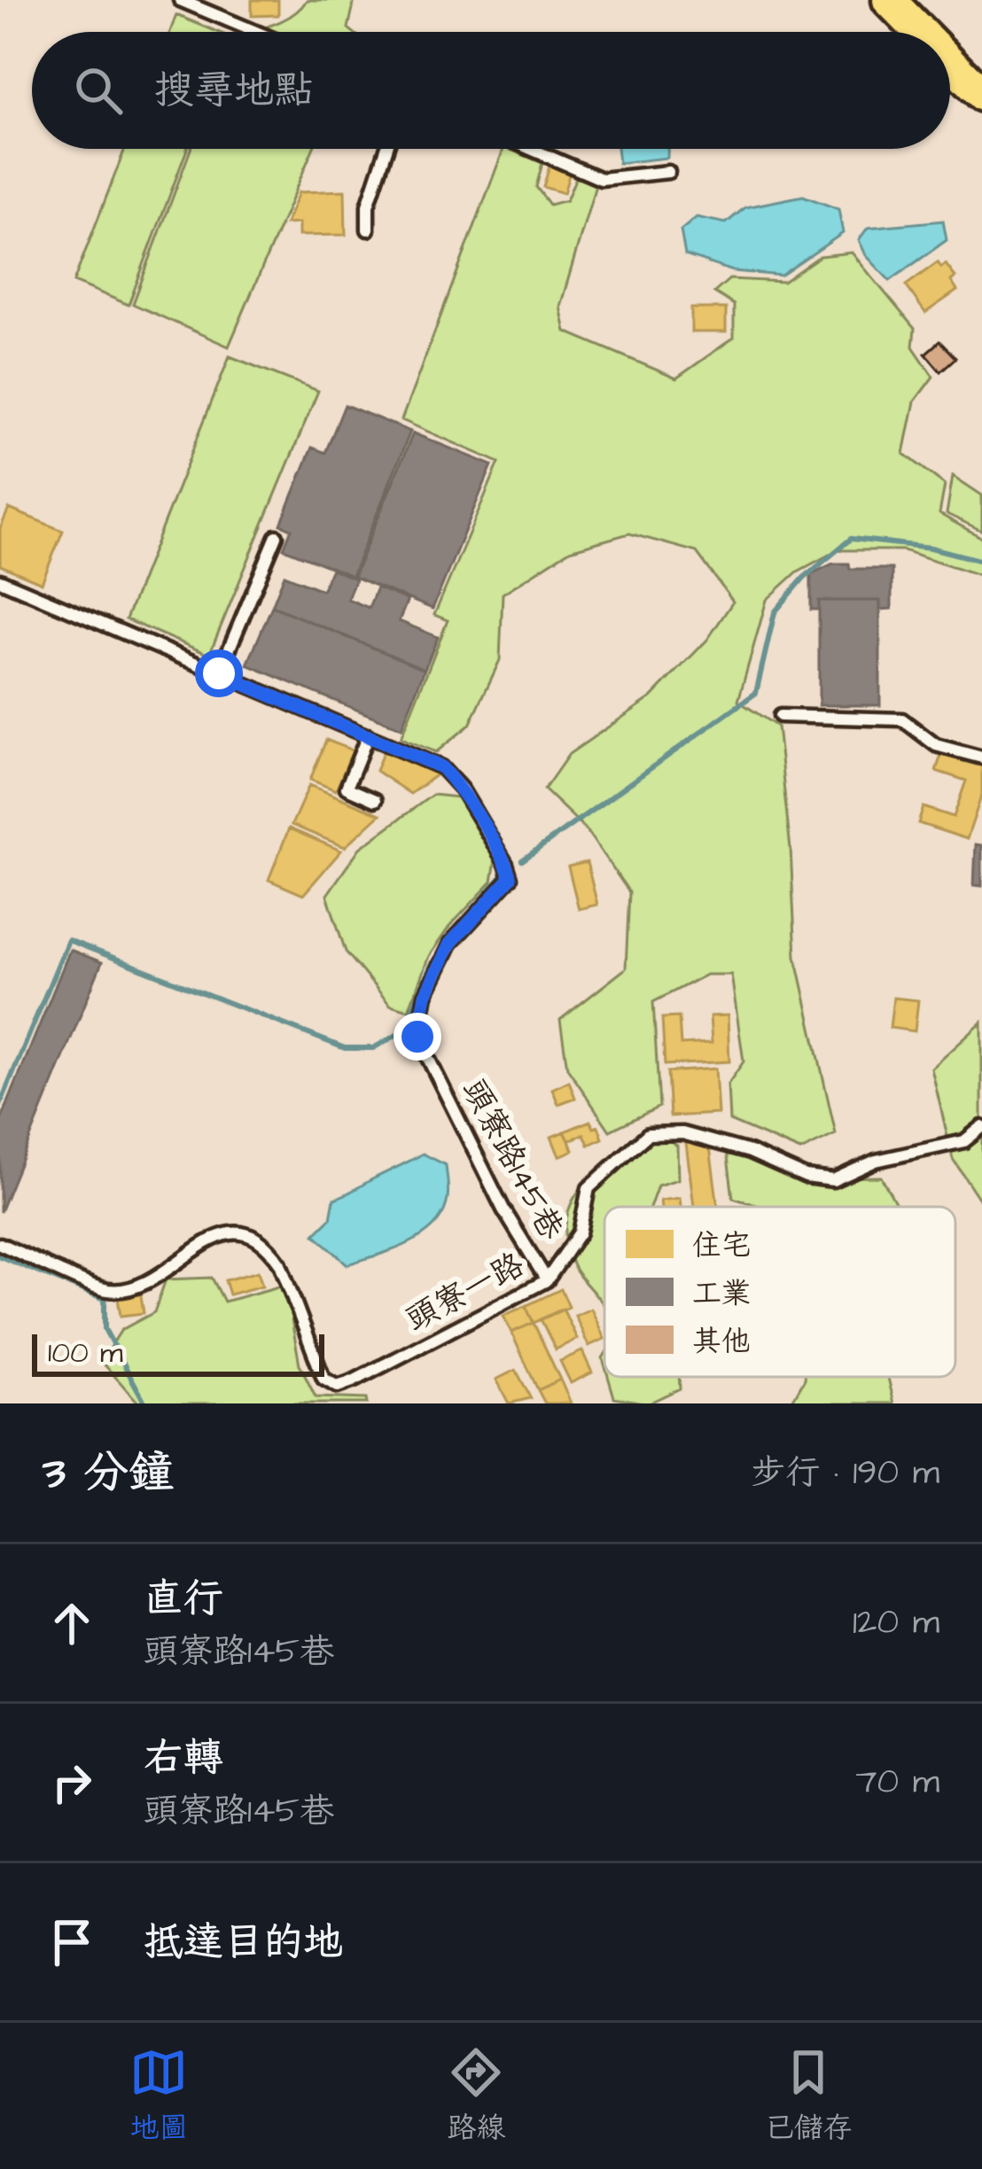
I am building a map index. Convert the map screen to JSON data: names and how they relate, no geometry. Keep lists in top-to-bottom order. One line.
{"streets":{"lane":["頭寮路145巷","頭寮一路"]},"crossings":[["頭寮路145巷","頭寮一路"]],"legend":["住宅","工業","其他"],"scale_bar":"100 m","page":{"search":"搜尋地點","scale":"100 m","heading":["3 分鐘","步行 · 190 m"],"list":[["直行","頭寮路145巷","120 m"],["右轉","頭寮路145巷","70 m"],"抵達目的地"],"nav":["地圖","路線","已儲存"]}}
